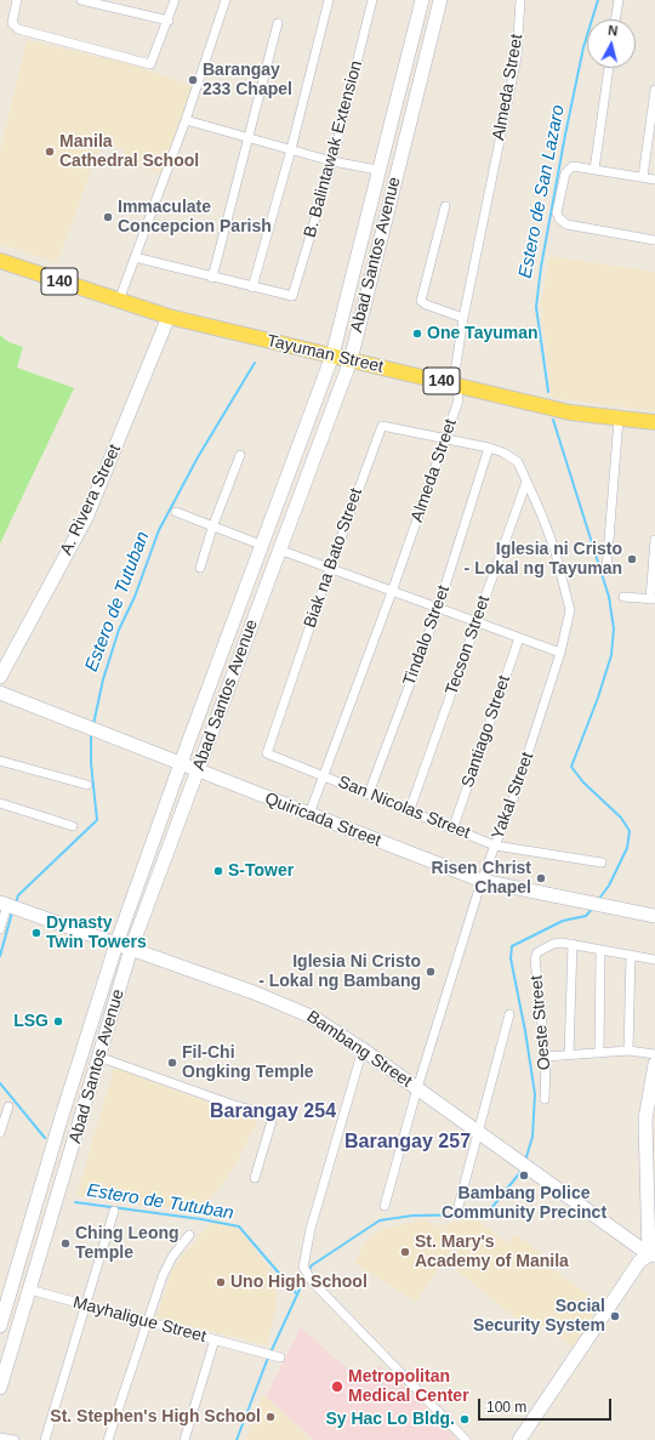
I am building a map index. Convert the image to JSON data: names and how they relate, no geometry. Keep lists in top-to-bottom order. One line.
{"streets":{"main road":["Abad Santos Avenue","140","Tayuman Street","A. Rivera Street","Quiricada Street","Bambang Street","Mayhaligue Street"],"street":["Almeda Street","B. Balintawak Extension","Biak na Bato Street","Tindalo Street","Tecson Street","Santiago Street","Yakal Street","San Nicolas Street","Oeste Street"]},"crossings":[["Almeda Street","Tayuman Street"],["Almeda Street","Biak na Bato Street"],["Almeda Street","Yakal Street"],["Almeda Street","San Nicolas Street"],["Almeda Street","Quiricada Street"],["Abad Santos Avenue","Tayuman Street"],["Abad Santos Avenue","Quiricada Street"],["Abad Santos Avenue","Bambang Street"],["Abad Santos Avenue","Mayhaligue Street"],["Tayuman Street","A. Rivera Street"],["Biak na Bato Street","Yakal Street"],["Biak na Bato Street","San Nicolas Street"],["Tindalo Street","Yakal Street"],["Tindalo Street","San Nicolas Street"],["Tecson Street","Yakal Street"],["Tecson Street","San Nicolas Street"],["Santiago Street","San Nicolas Street"],["Yakal Street","San Nicolas Street"],["Yakal Street","Quiricada Street"],["Yakal Street","Bambang Street"]],"districts":["Barangay 254","Barangay 257"],"water":["Estero de San Lazaro","Estero de Tutuban"],"places":["Barangay 233 Chapel","Manila Cathedral School","Immaculate Concepcion Parish","One Tayuman","Iglesia ni Cristo - Lokal ng Tayuman","S-Tower","Risen Christ Chapel","Dynasty Twin Towers","Iglesia Ni Cristo - Lokal ng Bambang","LSG","Fil-Chi Ongking Temple","Bambang Police Community Precinct","Ching Leong Temple","St. Mary's Academy of Manila","Uno High School","Social Security System","Metropolitan Medical Center","St. Stephen's High School","Sy Hac Lo Bldg."],"scale_bar":"100 m","north":"top"}
